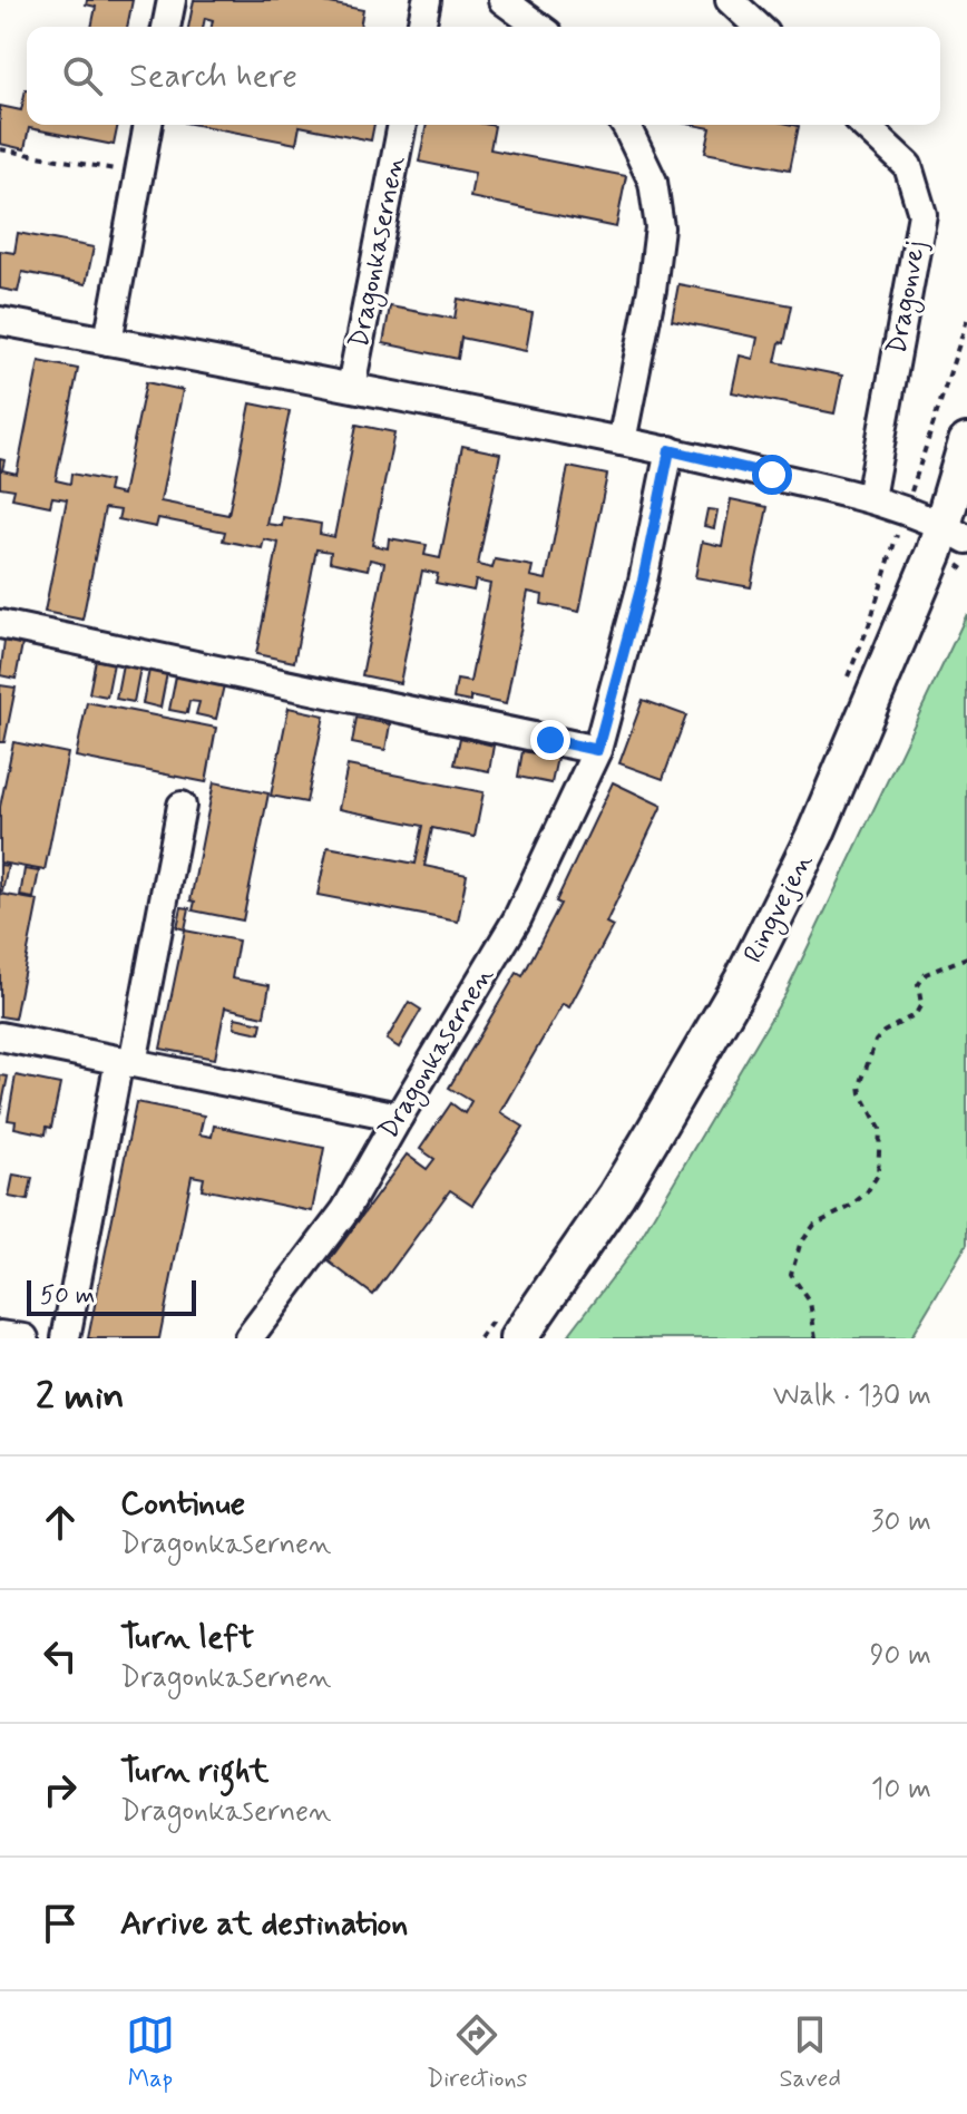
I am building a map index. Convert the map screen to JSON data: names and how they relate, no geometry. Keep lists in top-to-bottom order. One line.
{"streets":{"main road":["Ringvejen"],"street":["Dragonkasernen","Dragonvej"]},"crossings":[["Dragonkasernen","Dragonvej"],["Dragonkasernen","Ringvejen"]],"scale_bar":"50 m","page":{"search":"Search here","scale":"50 m","heading":["2 min","Walk · 130 m"],"list":[["Continue","Dragonkasernen","30 m"],["Turn left","Dragonkasernen","90 m"],["Turn right","Dragonkasernen","10 m"],"Arrive at destination"],"nav":["Map","Directions","Saved"]}}
